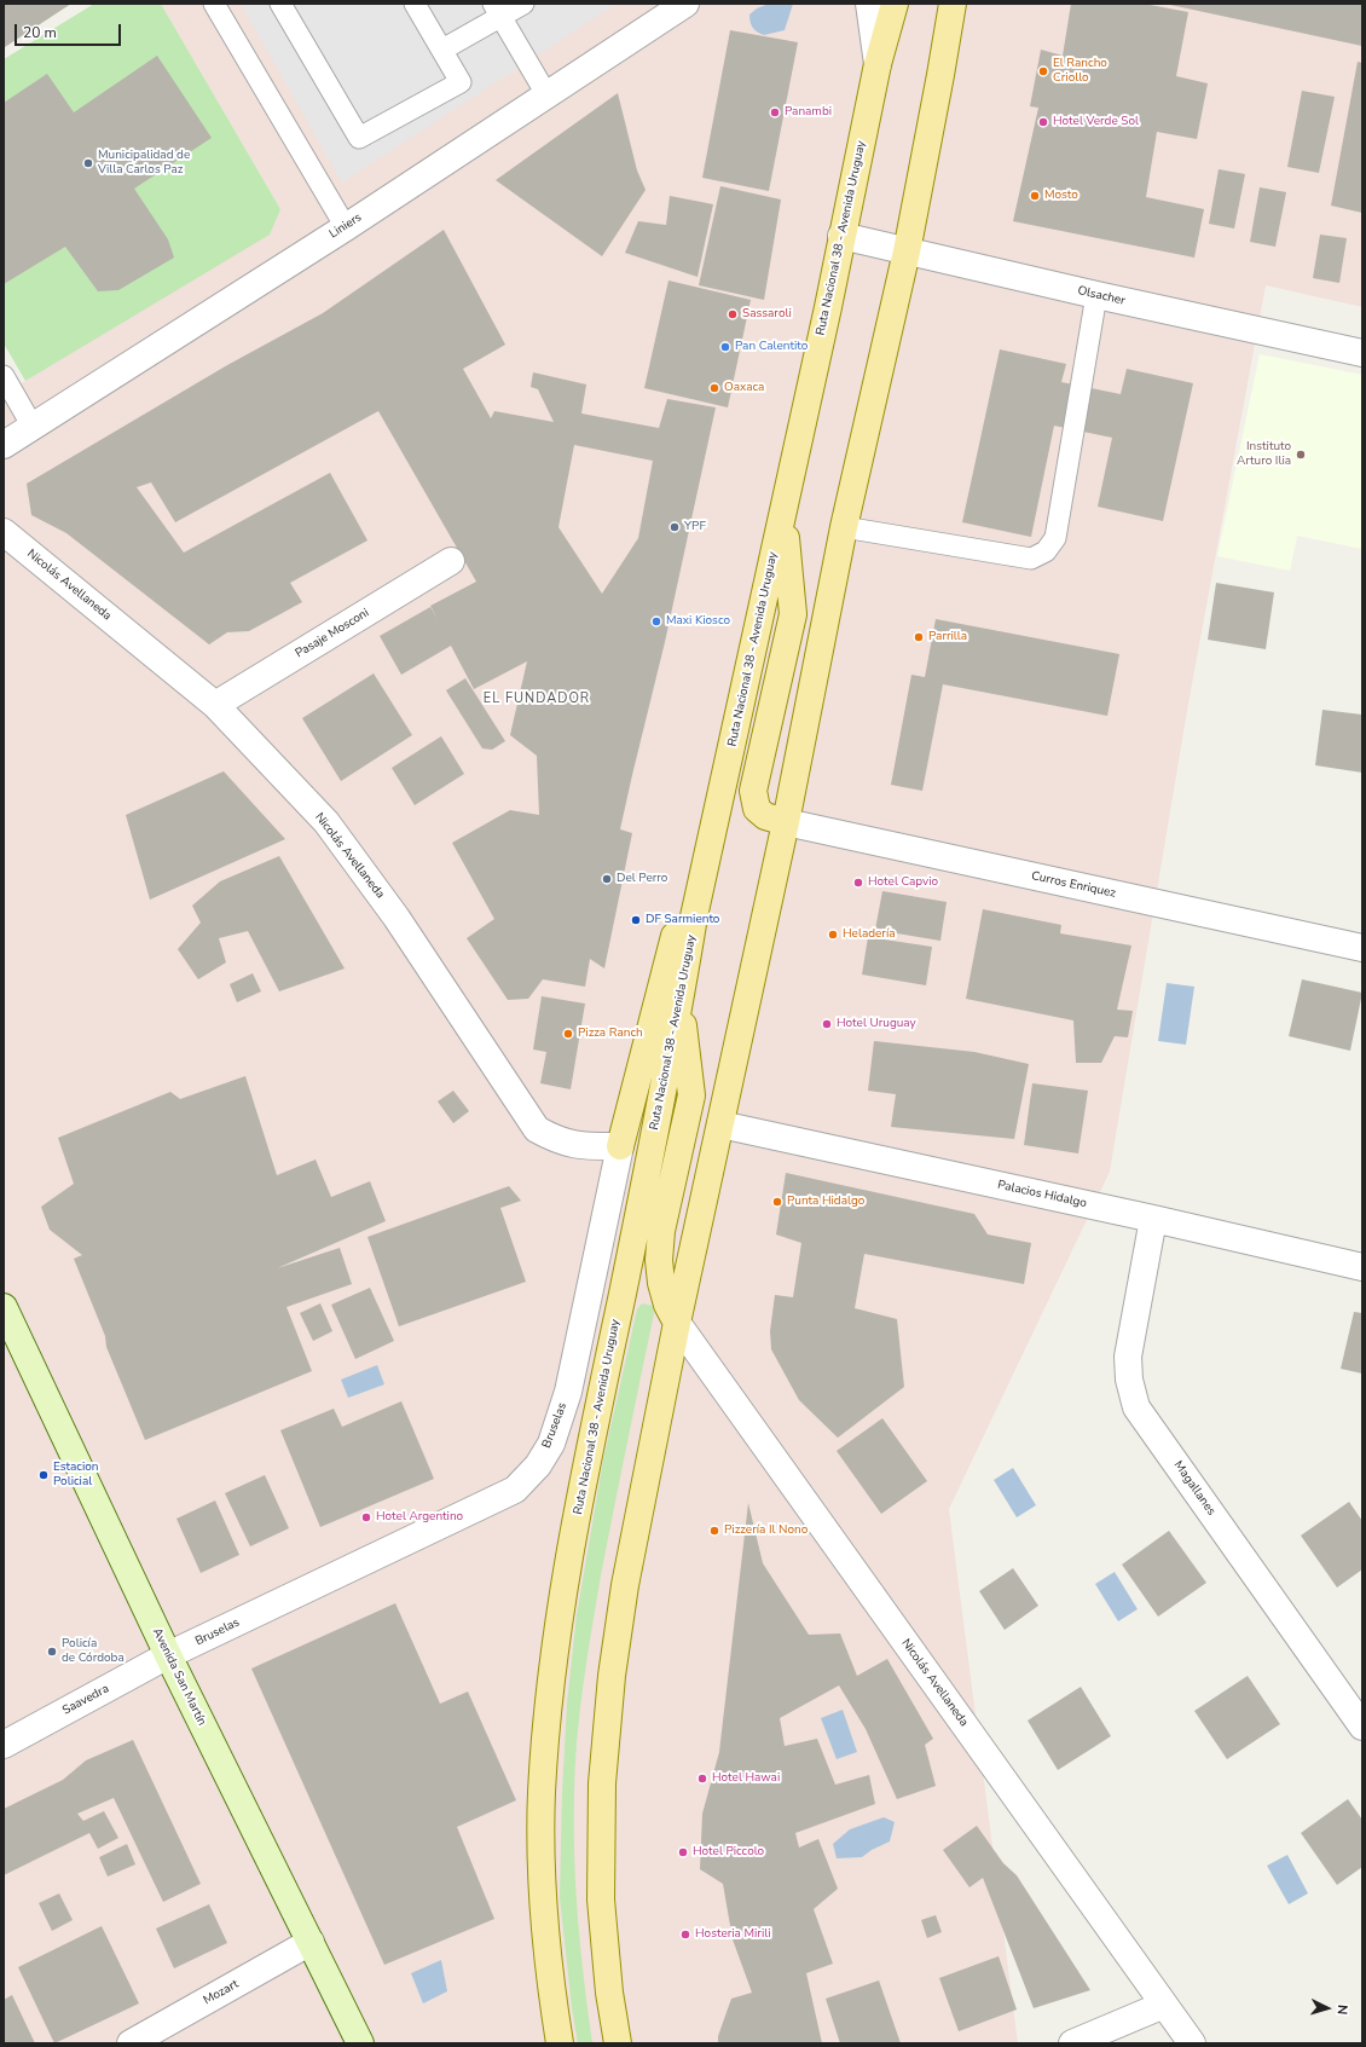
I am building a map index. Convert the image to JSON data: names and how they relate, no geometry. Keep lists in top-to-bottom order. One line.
{"streets":{"main road":["Ruta Nacional 38 - Avenida Uruguay","Avenida San Martín"],"street":["Liniers","Olsacher","Nicolás Avellaneda","Pasaje Mosconi","Curros Enriquez","Palacios Hidalgo","Bruselas","Magallanes","Saavedra","Mozart"]},"crossings":[["Ruta Nacional 38 - Avenida Uruguay","Olsacher"],["Nicolás Avellaneda","Pasaje Mosconi"],["Nicolás Avellaneda","Bruselas"],["Palacios Hidalgo","Magallanes"],["Bruselas","Avenida San Martín"],["Bruselas","Saavedra"],["Avenida San Martín","Saavedra"],["Avenida San Martín","Mozart"]],"districts":["EL FUNDADOR"],"places":["El Rancho Criollo","Panambi","Hotel Verde Sol","Municipalidad de Villa Carlos Paz","Mosto","Sassaroli","Pan Calentito","Oaxaca","Instituto Arturo Ilia","YPF","Maxi Kiosco","Parrilla","Del Perro","Hotel Capvio","DF Sarmiento","Heladería","Hotel Uruguay","Pizza Ranch","Punta Hidalgo","Estacion Policial","Hotel Argentino","Pizzería Il Nono","Policía de Córdoba","Hotel Hawai","Hotel Piccolo","Hosteria Mirili"],"scale_bar":"20 m","north":"right"}
